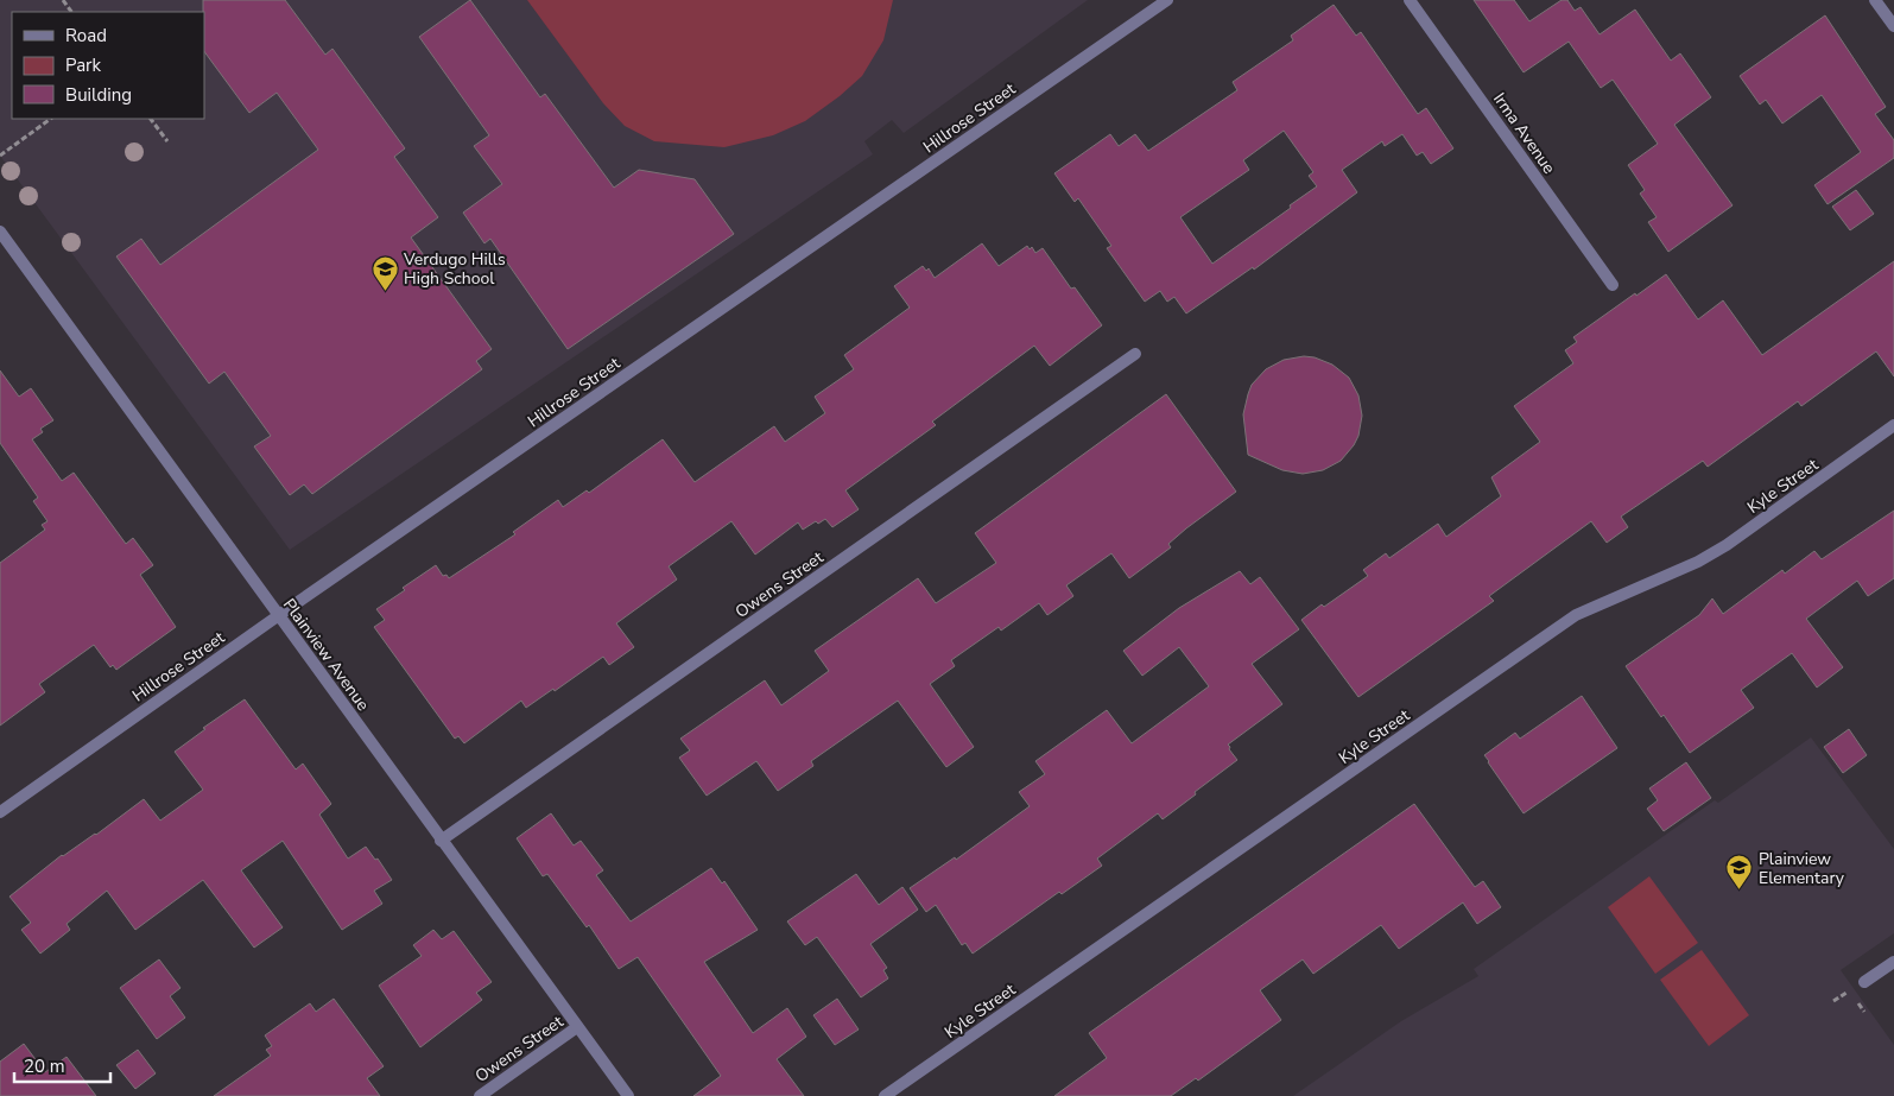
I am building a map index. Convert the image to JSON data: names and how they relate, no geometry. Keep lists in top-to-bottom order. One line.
{"streets":{"street":["Hillrose Street","Irma Avenue","Kyle Street","Owens Street","Plainview Avenue"]},"crossings":[["Hillrose Street","Plainview Avenue"],["Owens Street","Plainview Avenue"]],"places":{"school or university":["Verdugo Hills High School","Plainview Elementary"]},"legend":["Road","Park","Building"],"scale_bar":"20 m"}
